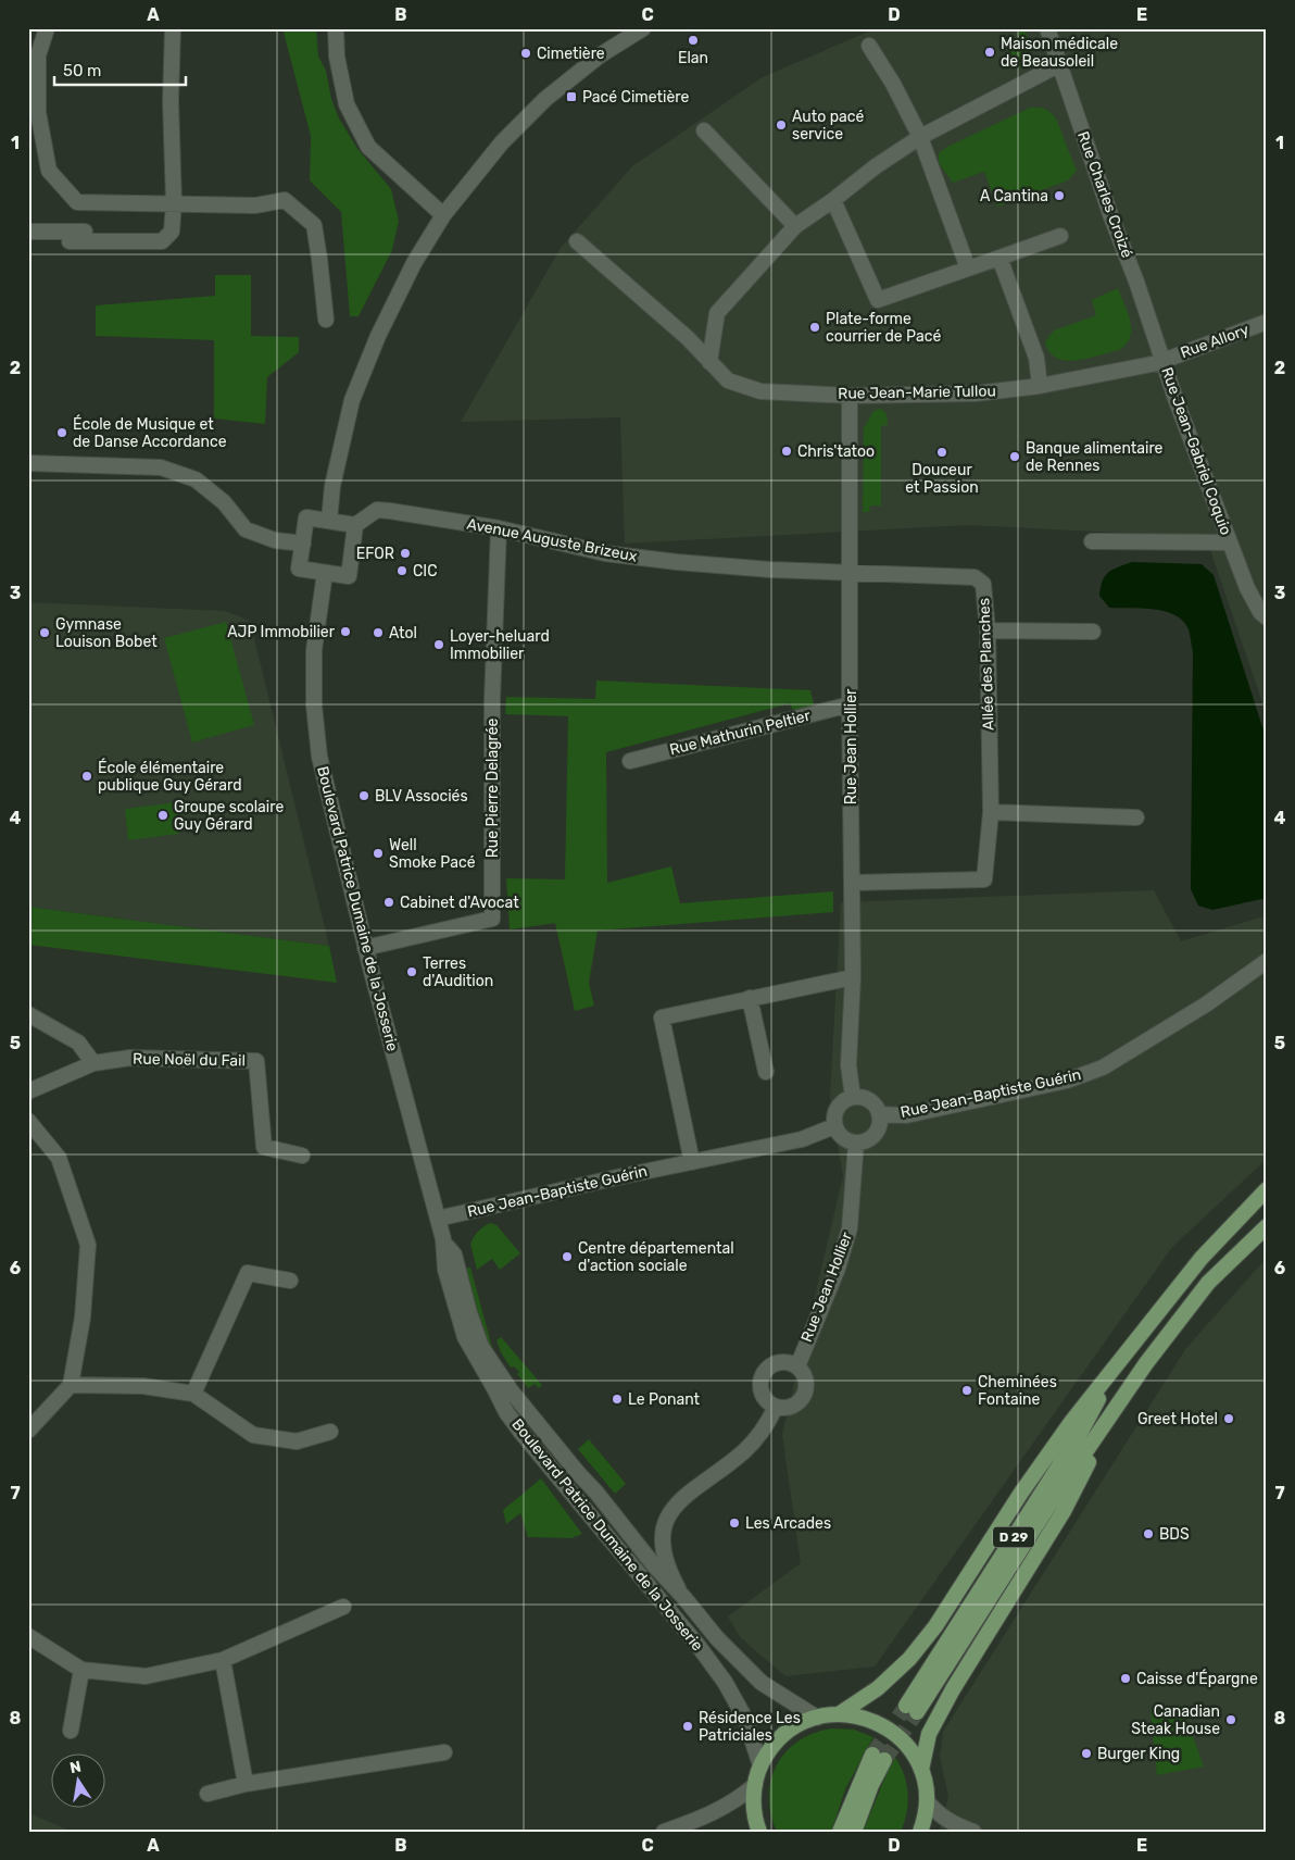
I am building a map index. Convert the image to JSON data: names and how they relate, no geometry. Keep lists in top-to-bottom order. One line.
{"streets":{"main road":["D 29"],"street":["Rue Charles Croizé","Rue Allory","Rue Jean-Marie Tullou","Rue Jean-Gabriel Coquio","Avenue Auguste Brizeux","Allée des Planches","Rue Mathurin Peltier","Rue Jean Hollier","Rue Pierre Delagrée","Boulevard Patrice Dumaine de la Josserie","Rue Noël du Fail","Rue Jean-Baptiste Guérin"]},"crossings":[["Rue Charles Croizé","Rue Allory"],["Rue Charles Croizé","Rue Jean-Marie Tullou"],["Rue Charles Croizé","Rue Jean-Gabriel Coquio"],["Rue Allory","Rue Jean-Marie Tullou"],["Rue Allory","Rue Jean-Gabriel Coquio"],["Rue Jean-Marie Tullou","Rue Jean-Gabriel Coquio"],["Rue Jean-Marie Tullou","Rue Jean Hollier"],["Avenue Auguste Brizeux","Allée des Planches"],["Avenue Auguste Brizeux","Rue Jean Hollier"],["Avenue Auguste Brizeux","Rue Pierre Delagrée"],["Allée des Planches","Rue Jean Hollier"],["Rue Mathurin Peltier","Rue Jean Hollier"],["Rue Jean Hollier","Rue Jean-Baptiste Guérin"],["Rue Pierre Delagrée","Boulevard Patrice Dumaine de la Josserie"],["Boulevard Patrice Dumaine de la Josserie","Rue Jean-Baptiste Guérin"]],"places":{"other":["Elan","Maison médicale de Beausoleil","Cimetière","Auto pacé service","A Cantina","Plate-forme courrier de Pacé","École de Musique et de Danse Accordance","Chris'tatoo","Douceur et Passion","Banque alimentaire de Rennes","EFOR","CIC","AJP Immobilier","Gymnase Louison Bobet","Atol","Loyer-heluard Immobilier","École élémentaire publique Guy Gérard","BLV Associés","Groupe scolaire Guy Gérard","Well Smoke Pacé","Cabinet d'Avocat","Terres d'Audition","Centre départemental d'action sociale","Cheminées Fontaine","Le Ponant","Greet Hotel","Les Arcades","BDS","Caisse d'Épargne","Canadian Steak House","Résidence Les Patriciales","Burger King"],"transit":["Pacé Cimetière"]},"scale_bar":"50 m","north":"top","grid":{"columns":["A","B","C","D","E"],"rows":["1","2","3","4","5","6","7","8"]}}
